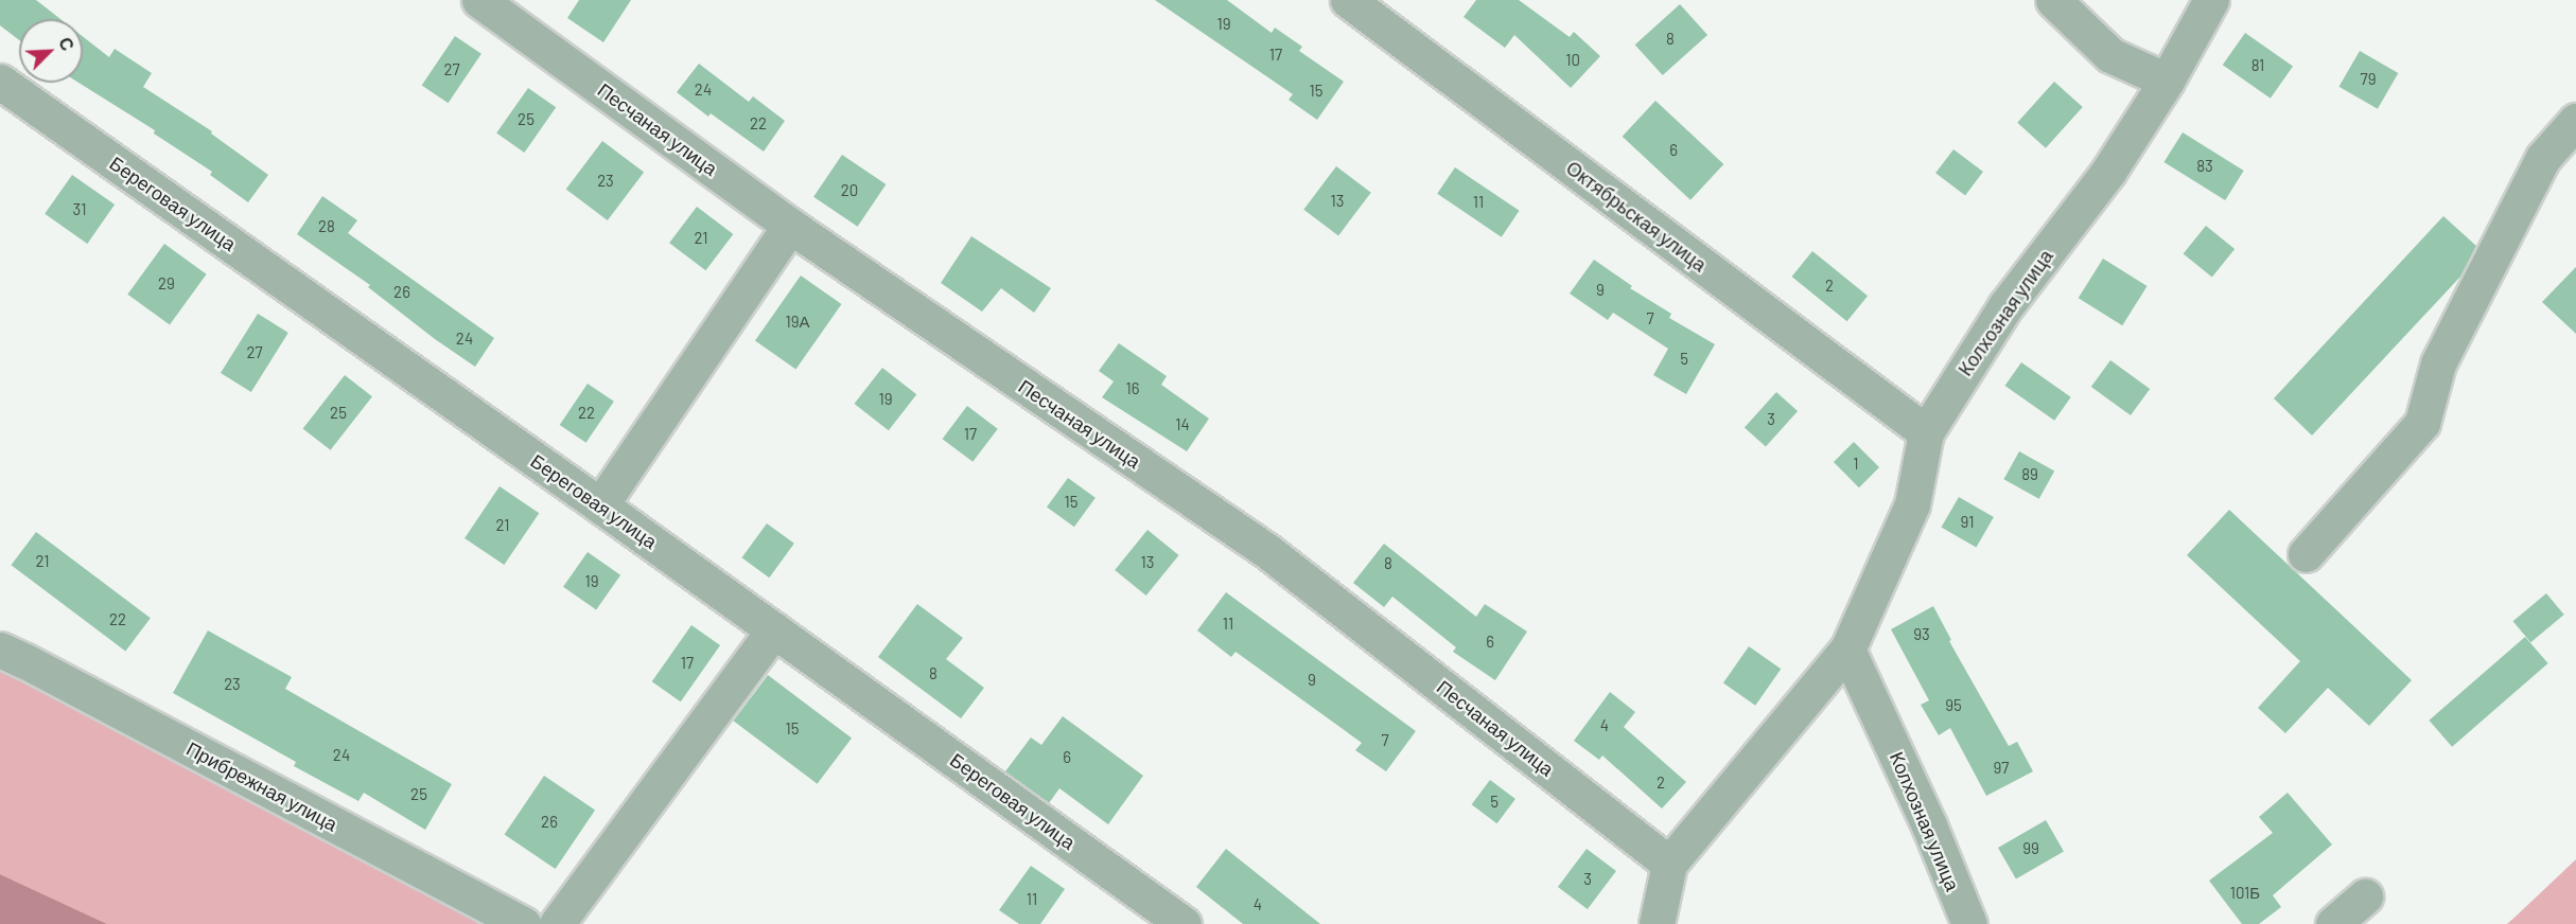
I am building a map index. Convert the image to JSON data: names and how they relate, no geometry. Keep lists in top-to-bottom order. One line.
{"streets":{"street":["Песчаная улица","Береговая улица","Октябрьская улица","Колхозная улица","Прибрежная улица"]},"crossings":[["Песчаная улица","Колхозная улица"],["Октябрьская улица","Колхозная улица"]],"house_numbers":["19","8","17","10","81","27","79","24","15","25","22","6","83","23","20","13","11","31","28","21","29","2","9","26","7","19А","24","27","5","16","19","25","22","3","14","17","1","89","15","91","21","21","13","8","19","22","11","93","6","17","8","9","23","95","4","15","7","24","6","97","2","25","5","26","99","3","101Б","11","4"],"north":"top right"}
